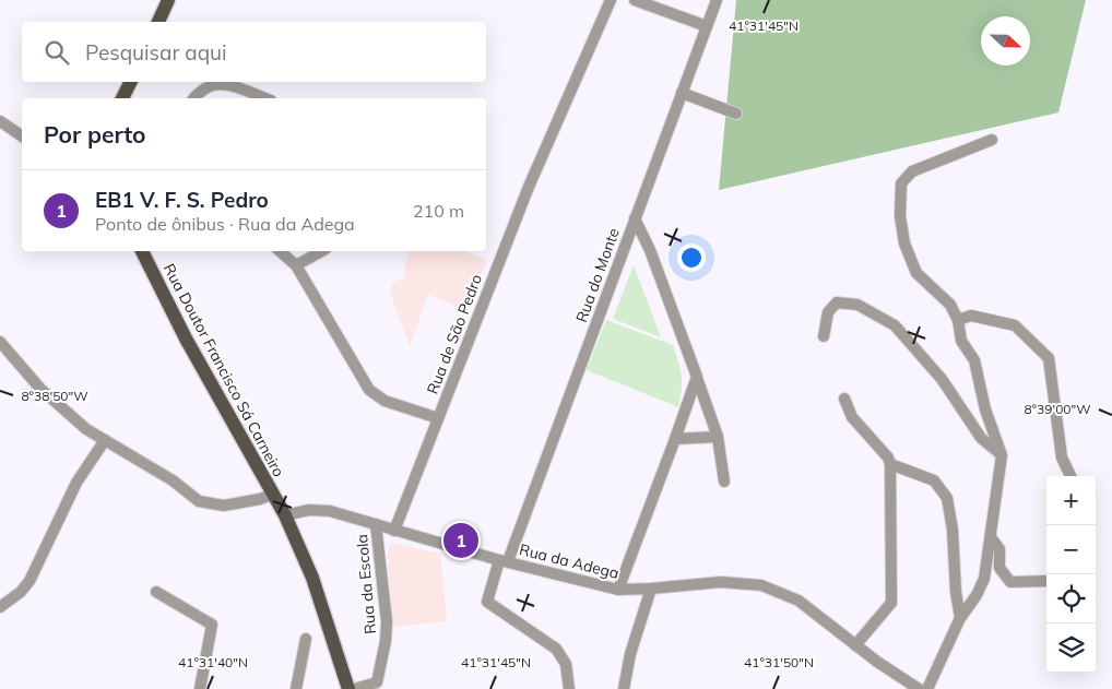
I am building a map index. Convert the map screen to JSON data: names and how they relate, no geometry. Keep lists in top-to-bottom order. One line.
{"streets":{"main road":["Rua Doutor Francisco Sá Carneiro"],"street":["Rua do Monte","Rua de São Pedro","Rua da Adega","Rua da Escola"]},"crossings":[["Rua do Monte","Rua da Adega"],["Rua de São Pedro","Rua da Adega"],["Rua Doutor Francisco Sá Carneiro","Rua da Adega"],["Rua da Adega","Rua da Escola"]],"north":"right","page":{"search":"Pesquisar aqui","heading":"Por perto","list":[{"mark":"1","name":"EB1 V. F. S. Pedro","note":"Ponto de ônibus · Rua da Adega","value":"210 m"}],"map_buttons":["+","−"],"pins":"1"},"coordinates":["41°31'45\"N","8°38'50\"W","8°39'00\"W","41°31'40\"N","41°31'50\"N"]}
